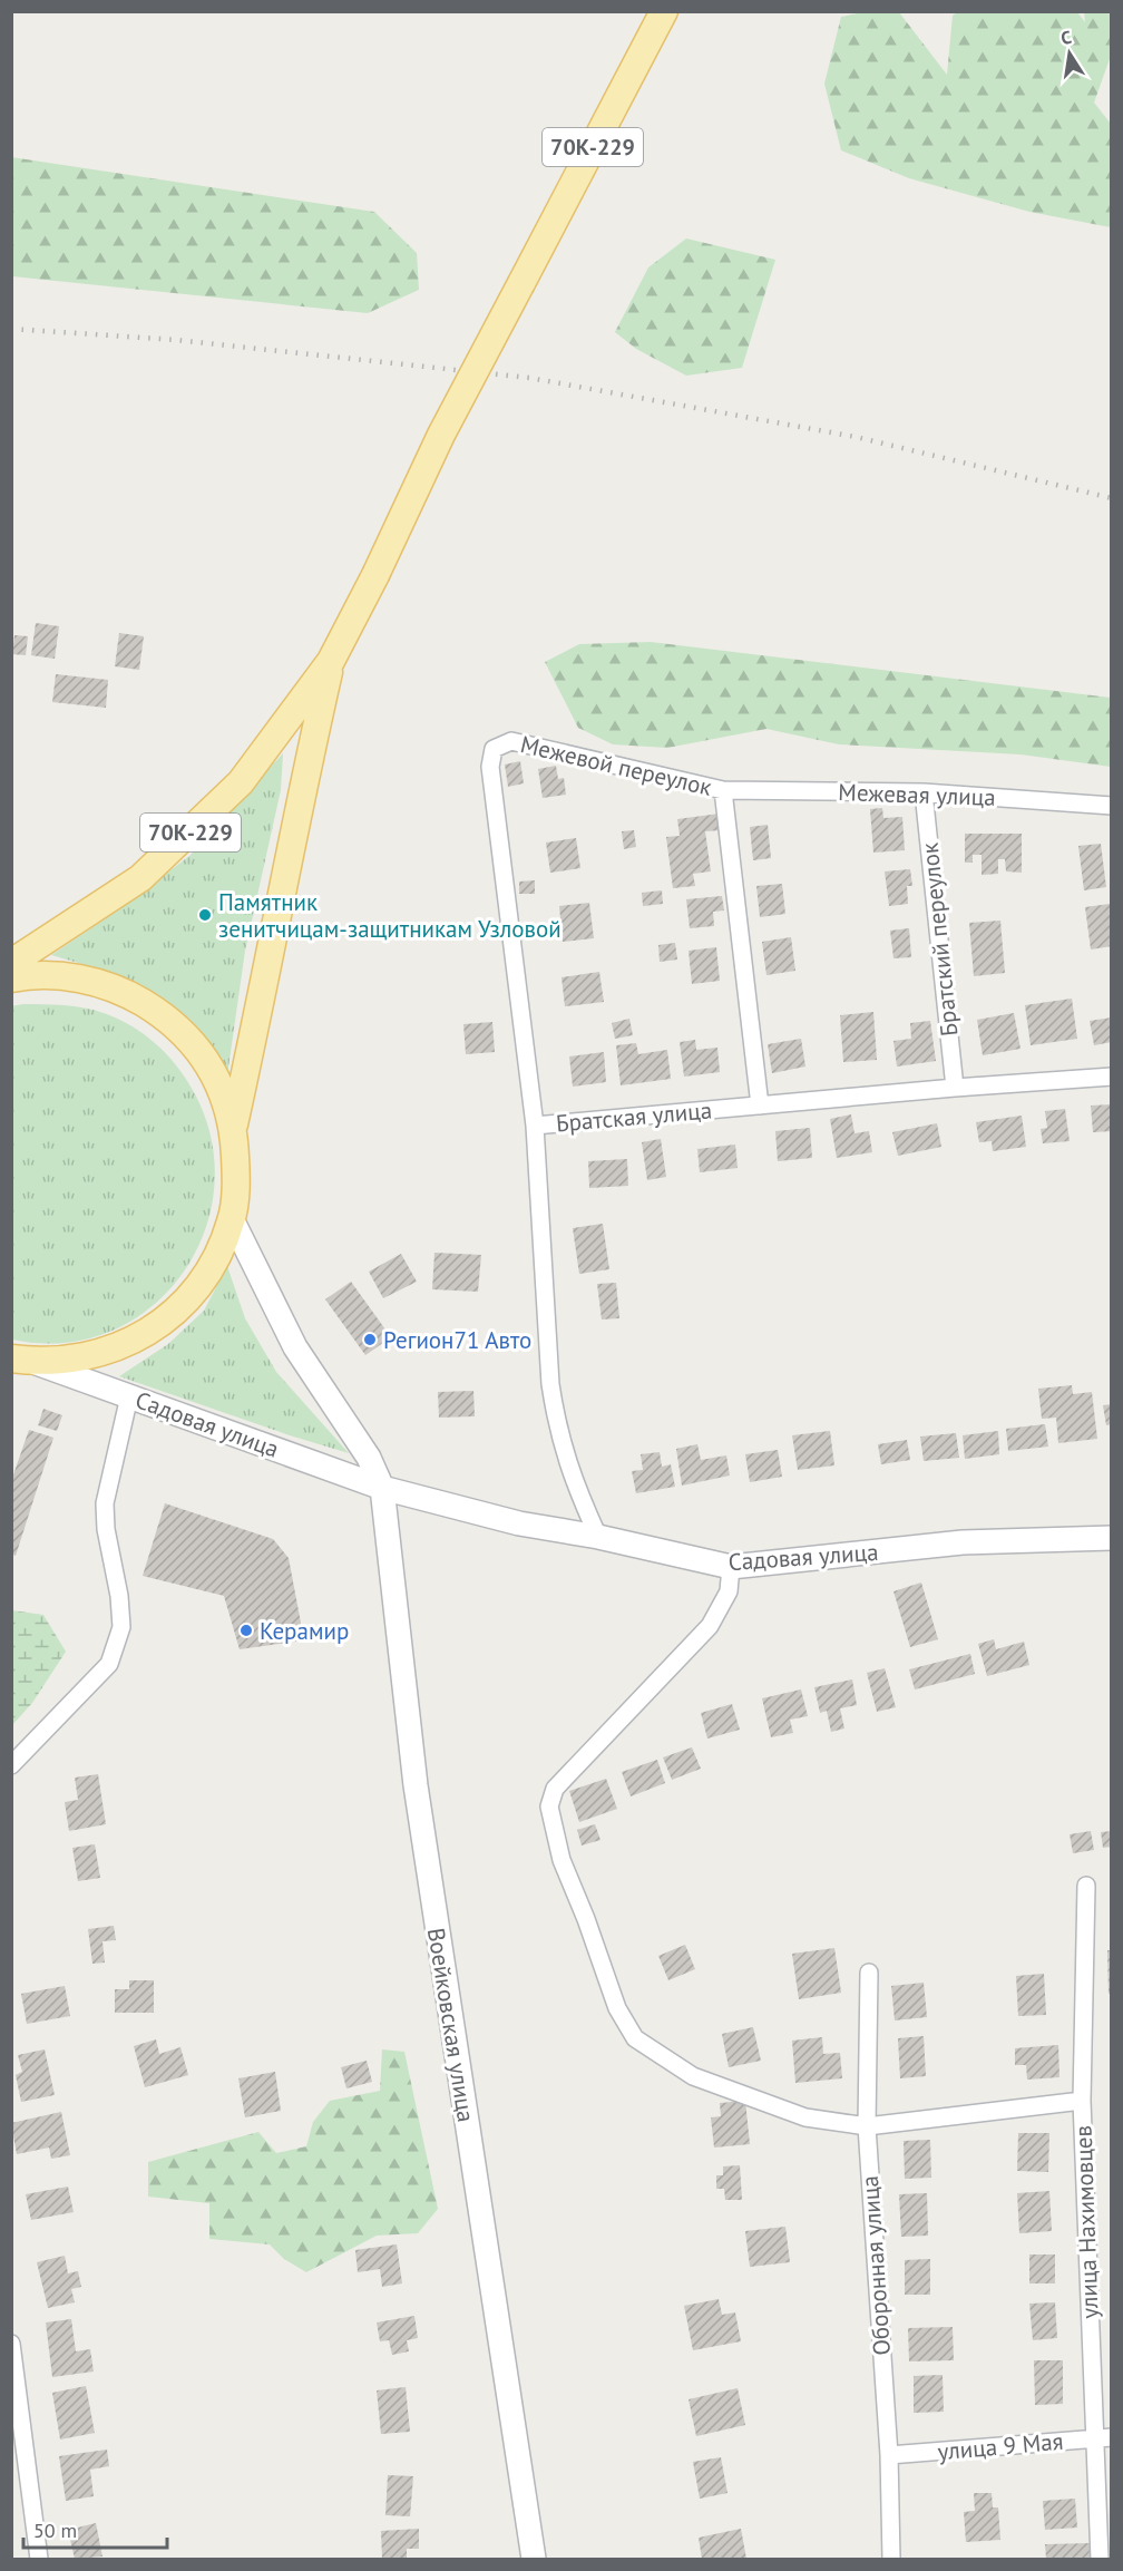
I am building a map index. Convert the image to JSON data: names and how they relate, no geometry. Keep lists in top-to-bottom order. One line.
{"streets":{"main road":["70К-229","Садовая улица","Воейковская улица"],"street":["Межевой переулок","Межевая улица","Братский переулок","Братская улица","улица Нахимовцев","Оборонная улица","улица 9 Мая"]},"crossings":[["70К-229","Садовая улица"],["Межевой переулок","Межевая улица"],["Межевой переулок","Братская улица"],["Межевая улица","Братский переулок"],["Братский переулок","Братская улица"],["Братская улица","Садовая улица"],["Садовая улица","Воейковская улица"],["улица Нахимовцев","улица 9 Мая"],["Оборонная улица","улица 9 Мая"]],"places":["Памятник зенитчицам-защитникам Узловой","Регион71 Авто","Керамир"],"scale_bar":"50 m","north":"top"}
